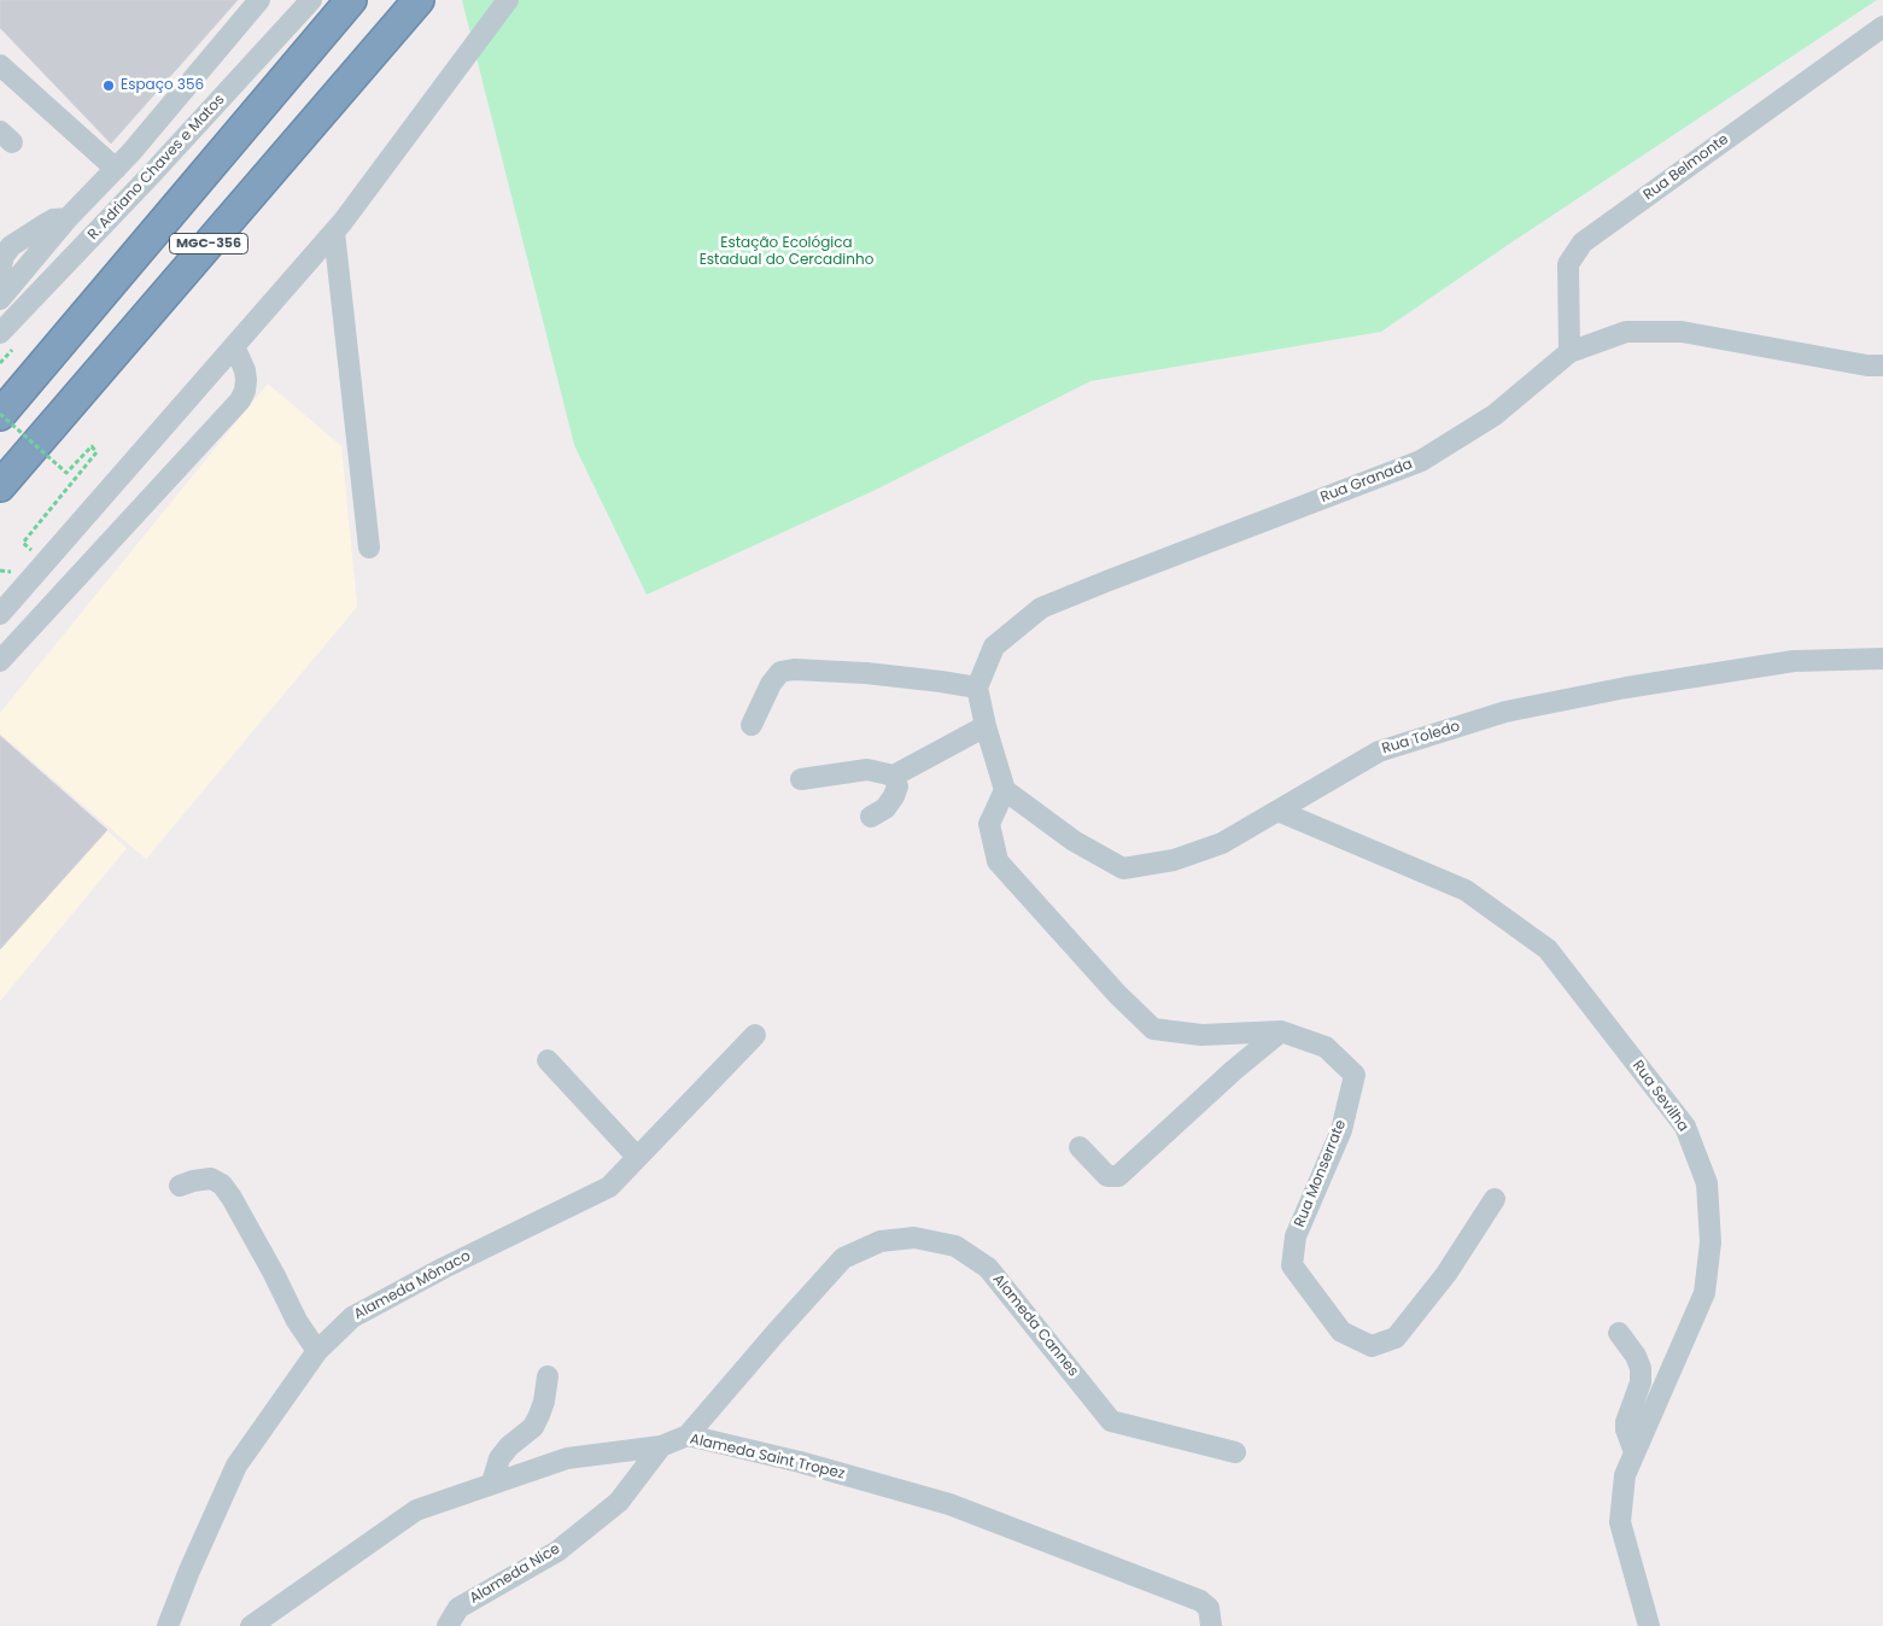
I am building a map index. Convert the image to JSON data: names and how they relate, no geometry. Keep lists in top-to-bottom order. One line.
{"streets":{"highway":["MGC-356"],"street":["R. Adriano Chaves e Matos","Rua Belmonte","Rua Granada","Rua Toledo","Rua Sevilha","Rua Monserrate","Alameda Mônaco","Alameda Cannes","Alameda Saint Tropez","Alameda Nice"]},"crossings":[["Rua Belmonte","Rua Granada"],["Rua Toledo","Rua Sevilha"],["Rua Toledo","Rua Monserrate"],["Alameda Cannes","Alameda Saint Tropez"],["Alameda Saint Tropez","Alameda Nice"]],"parks":["Estação Ecológica Estadual do Cercadinho"],"places":["Espaço 356"]}
